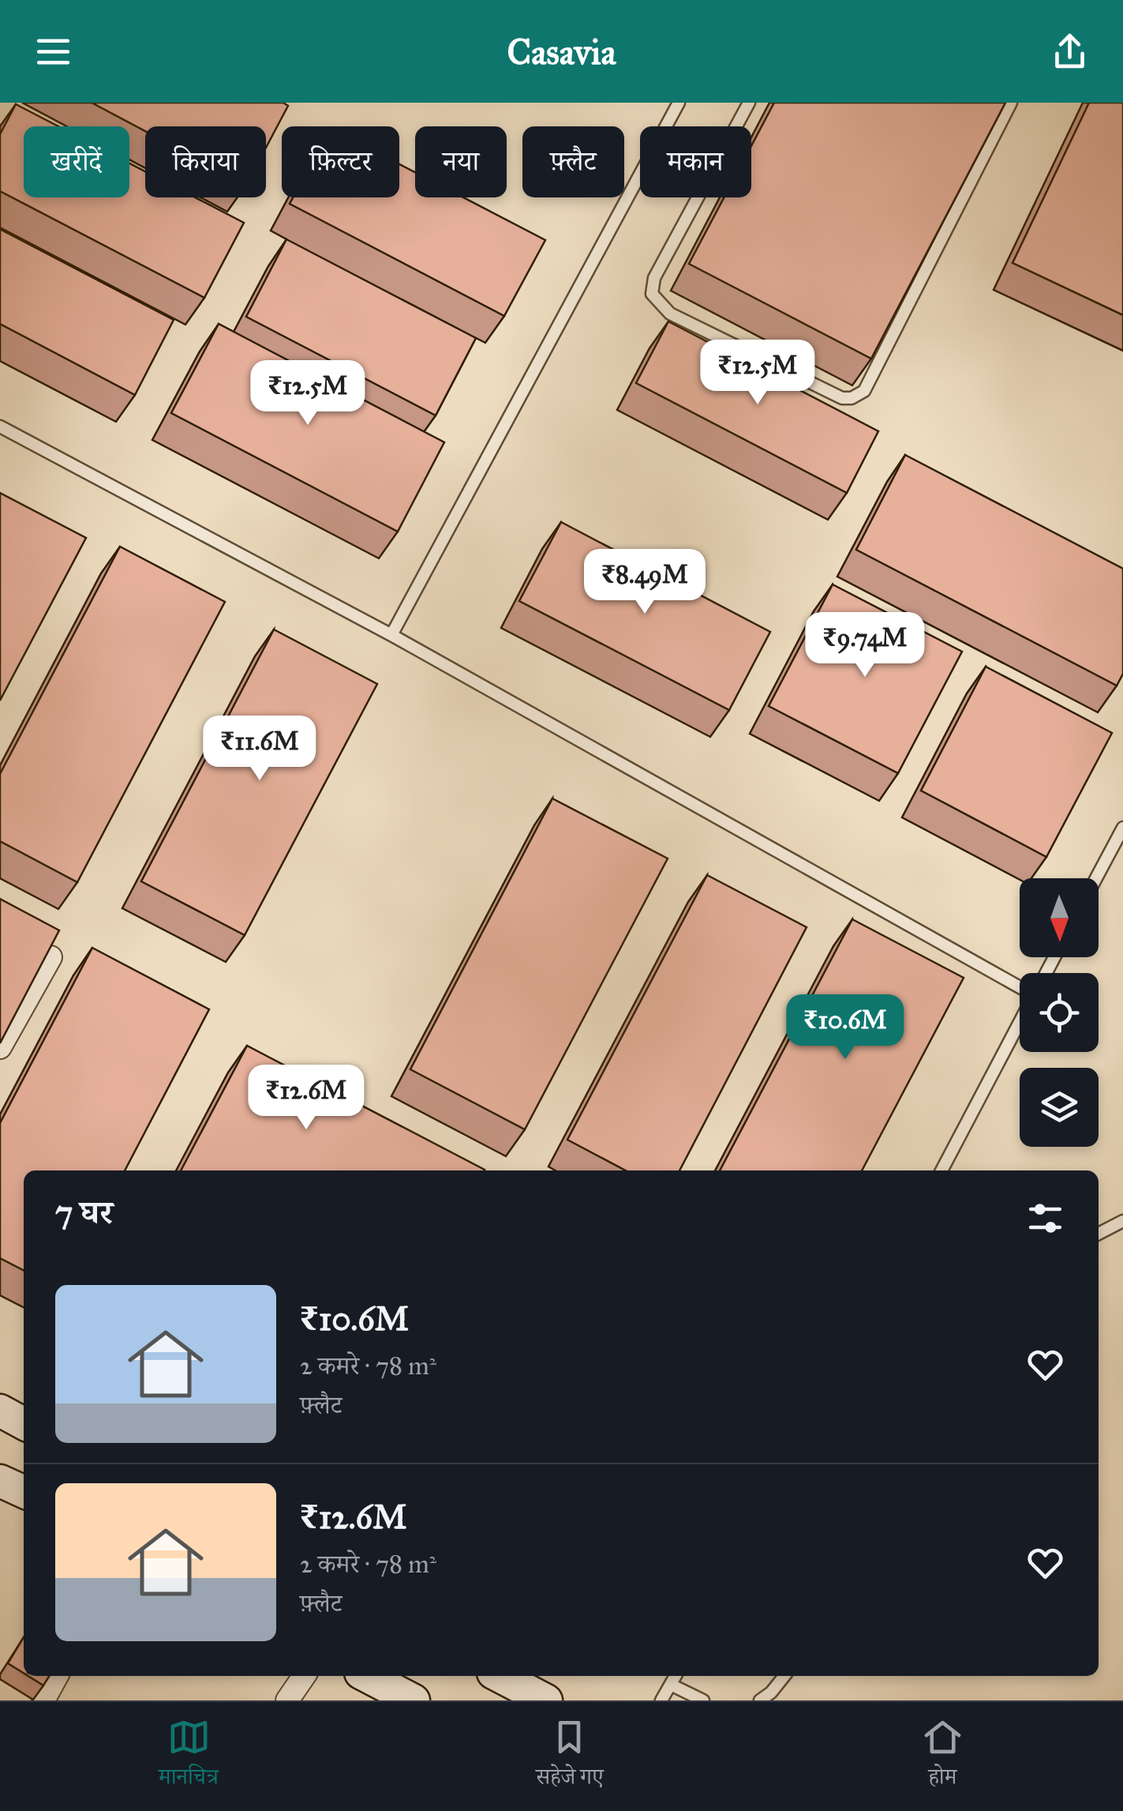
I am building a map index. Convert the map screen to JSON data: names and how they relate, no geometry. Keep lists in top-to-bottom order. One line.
{"north":"bottom","page":{"header":"Casavia","chip":["खरीदें","किराया","फ़िल्टर","नया","फ़्लैट","मकान"],"price":["₹12.5M","₹12.5M","₹8.49M","₹9.74M","₹11.6M","₹10.6M","₹12.6M"],"heading":"7 घर","list":[{"name":"₹10.6M","note":"2 कमरे · 78 m² · फ़्लैट"},{"name":"₹12.6M","note":"2 कमरे · 78 m² · फ़्लैट"}],"tabs":["मानचित्र","सहेजे गए","होम"]}}
